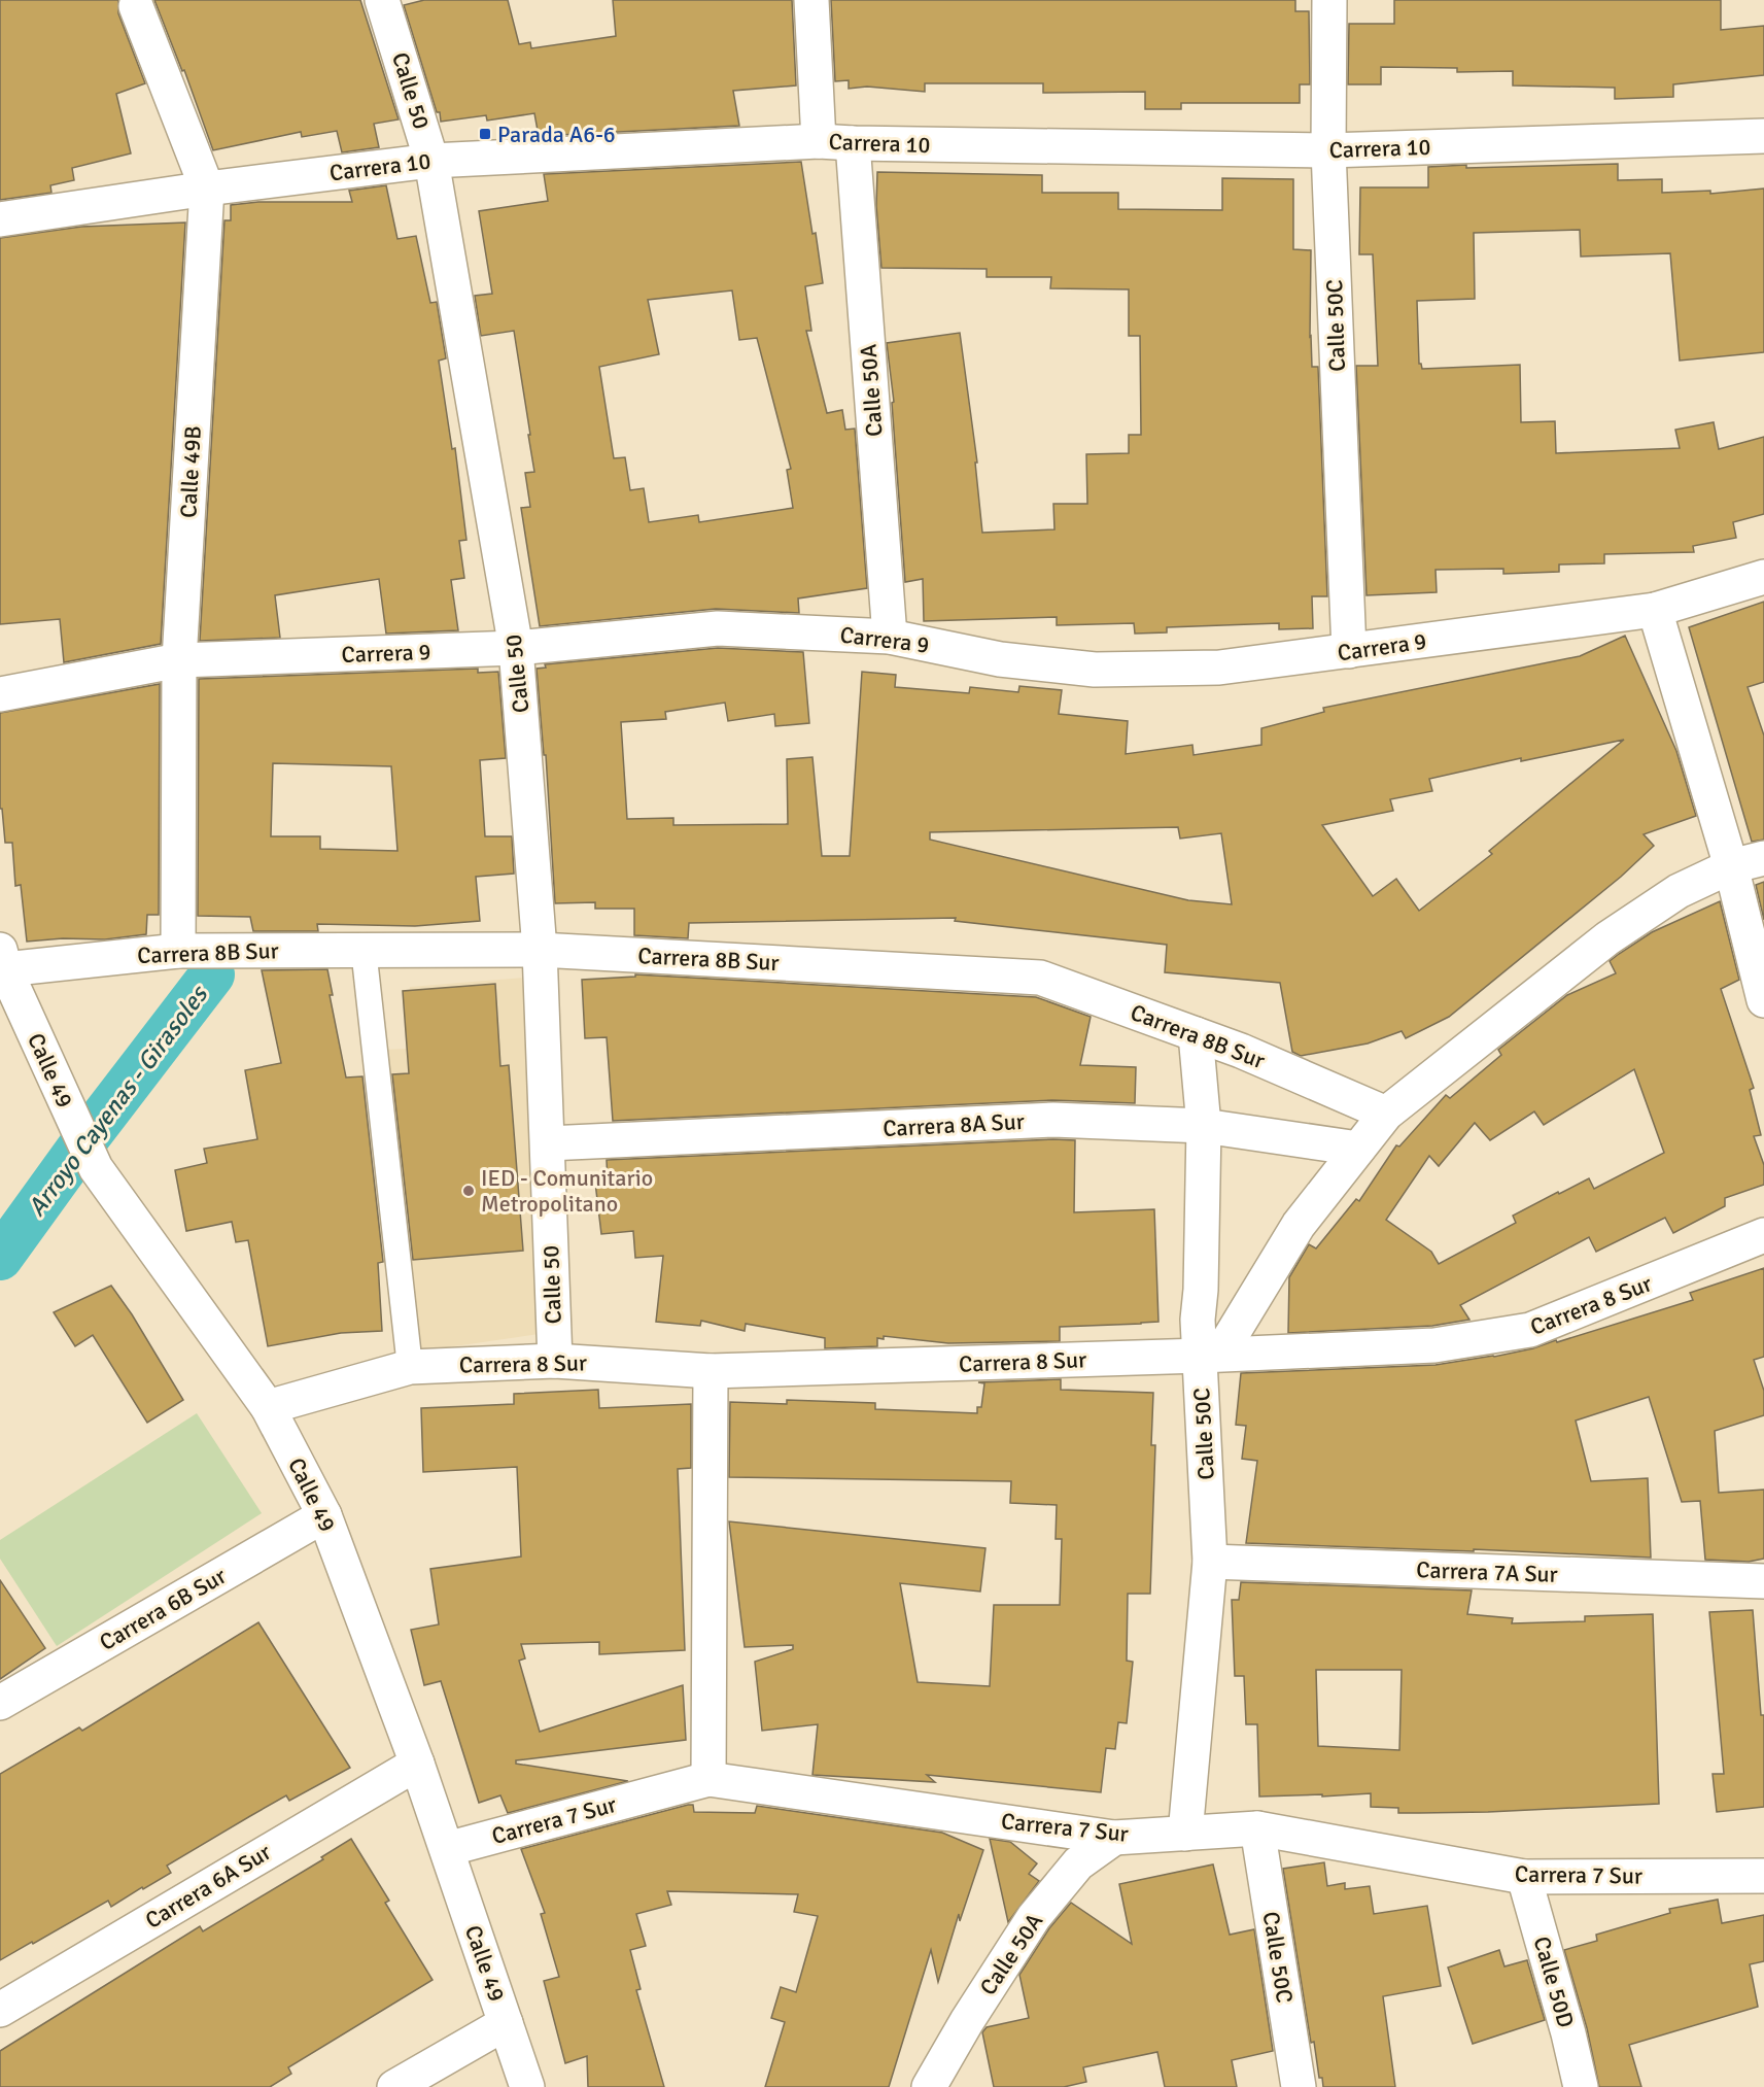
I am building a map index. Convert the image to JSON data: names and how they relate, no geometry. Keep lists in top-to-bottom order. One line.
{"streets":{"street":["Calle 50","Carrera 10","Calle 50C","Calle 50A","Calle 49B","Carrera 9","Carrera 8B Sur","Calle 49","Carrera 8A Sur","Carrera 8 Sur","Carrera 7A Sur","Carrera 6B Sur","Carrera 7 Sur","Carrera 6A Sur","Calle 50D"]},"crossings":[["Calle 50","Carrera 10"],["Calle 50","Carrera 9"],["Calle 50","Carrera 8B Sur"],["Calle 50","Carrera 8A Sur"],["Calle 50","Carrera 8 Sur"],["Carrera 10","Calle 50C"],["Carrera 10","Calle 50A"],["Carrera 10","Calle 49B"],["Calle 50C","Carrera 9"],["Calle 50C","Carrera 8B Sur"],["Calle 50C","Carrera 8A Sur"],["Calle 50C","Carrera 8 Sur"],["Calle 50C","Carrera 7A Sur"],["Calle 50C","Carrera 7 Sur"],["Calle 50A","Carrera 9"],["Calle 50A","Carrera 7 Sur"],["Calle 49B","Carrera 9"],["Calle 49B","Carrera 8B Sur"],["Carrera 8B Sur","Calle 49"],["Calle 49","Carrera 8 Sur"],["Calle 49","Carrera 6B Sur"],["Calle 49","Carrera 7 Sur"],["Calle 49","Carrera 6A Sur"],["Carrera 7 Sur","Calle 50D"]],"water":["Arroyo Cayenas - Girasoles"],"places":{"transit":["Parada A6-6"],"other":["IED - Comunitario Metropolitano"]}}
